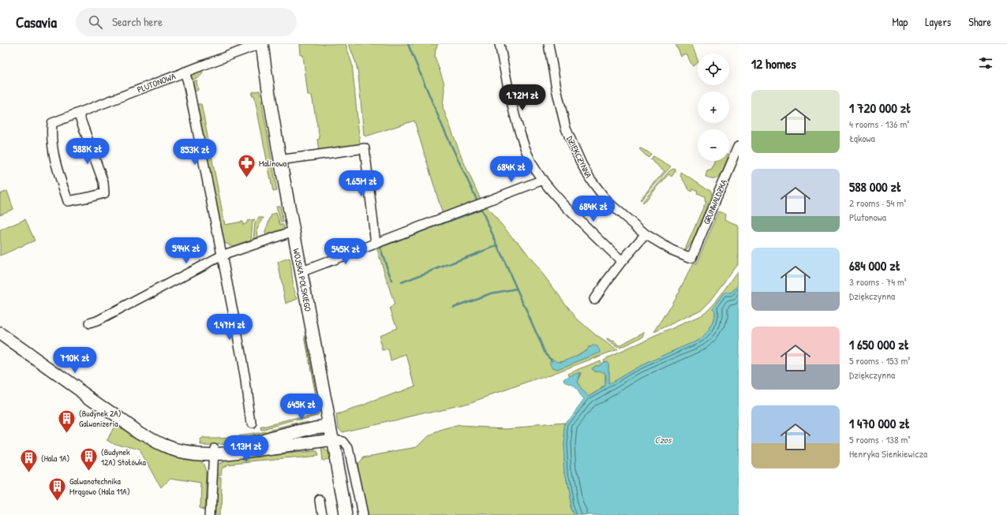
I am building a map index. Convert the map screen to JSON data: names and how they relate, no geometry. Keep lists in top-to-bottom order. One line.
{"streets":{"street":["PLUTONOWA","DZIĘKCZYNNA","GRUNWALDZKA","WOJSKA POLSKIEGO"]},"crossings":[["PLUTONOWA","WOJSKA POLSKIEGO"],["DZIĘKCZYNNA","GRUNWALDZKA"]],"water":["Czos"],"places":{"pharmacy":["Malinowa"],"building":["(Budynek 2A) Galwanizeria","(Budynek 12A) Stołówka","(Hala 1A)","Galwanotechnika Mrągowo (Hala 11A)"]},"page":{"header":"Casavia","search":"Search here","nav":["Map","Layers","Share"],"heading":"12 homes","map_buttons":["+","−"],"list":[{"name":"1 720 000 zł","note":"4 rooms · 136 m² · Łąkowa"},{"name":"588 000 zł","note":"2 rooms · 54 m² · Plutonowa"},{"name":"684 000 zł","note":"3 rooms · 74 m² · Dziękczynna"},{"name":"1 650 000 zł","note":"5 rooms · 153 m² · Dziękczynna"},{"name":"1 470 000 zł","note":"5 rooms · 138 m² · Henryka Sienkiewicza"}],"price":["1.72M zł","588K zł","853K zł","684K zł","1.65M zł","684K zł","594K zł","545K zł","1.47M zł","710K zł","645K zł","1.13M zł"]}}
